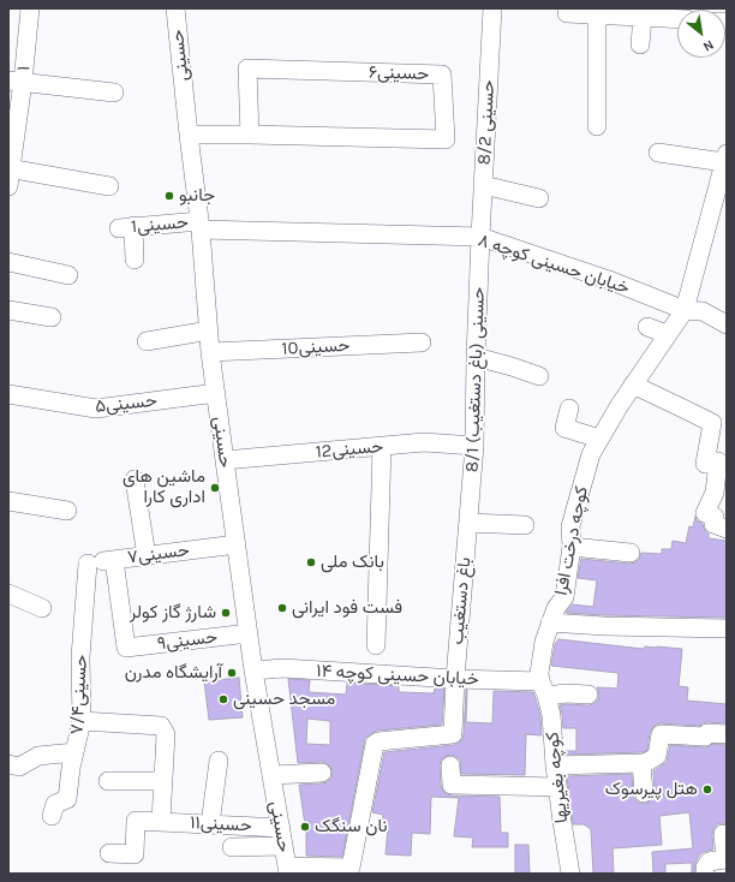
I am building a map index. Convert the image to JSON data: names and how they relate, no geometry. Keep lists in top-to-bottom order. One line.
{"streets":{"street":["حسینی","۱","حسینی۶","8/2 حسینی","حسینی1","خیابان حسینی کوچه ۸","حسینی10","8/1 حسینی (باغ دستغیب)","حسینی۵","حسینی12","کوچه درخت افرا","حسینی۷","باغ دستغیب","حسینی۹","خیابان حسینی کوچه ۱۴","حسینی۷/۴","کوچه بغیریها","حسینی۱۱"]},"crossings":[["حسینی","حسینی۶"],["حسینی","حسینی1"],["حسینی","خیابان حسینی کوچه ۸"],["حسینی","حسینی10"],["حسینی","حسینی۵"],["حسینی","حسینی12"],["حسینی","حسینی۷"],["حسینی","باغ دستغیب"],["حسینی","حسینی۹"],["حسینی","خیابان حسینی کوچه ۱۴"],["حسینی","حسینی۱۱"],["8/2 حسینی","خیابان حسینی کوچه ۸"],["8/2 حسینی","8/1 حسینی (باغ دستغیب)"],["حسینی1","خیابان حسینی کوچه ۸"],["خیابان حسینی کوچه ۸","8/1 حسینی (باغ دستغیب)"],["خیابان حسینی کوچه ۸","کوچه درخت افرا"],["8/1 حسینی (باغ دستغیب)","حسینی12"],["8/1 حسینی (باغ دستغیب)","باغ دستغیب"],["کوچه درخت افرا","خیابان حسینی کوچه ۱۴"],["کوچه درخت افرا","کوچه بغیریها"],["حسینی۷","حسینی۹"],["حسینی۷","حسینی۷/۴"],["باغ دستغیب","خیابان حسینی کوچه ۱۴"],["خیابان حسینی کوچه ۱۴","کوچه بغیریها"]],"places":["جانبو","ماشین های اداری کارا","بانک ملی","فست فود ایرانی","شارژ گاز کولر","آرایشگاه مدرن","مسجد حسینی","هتل پیرسوک","نان سنگک"],"north":"bottom right"}
